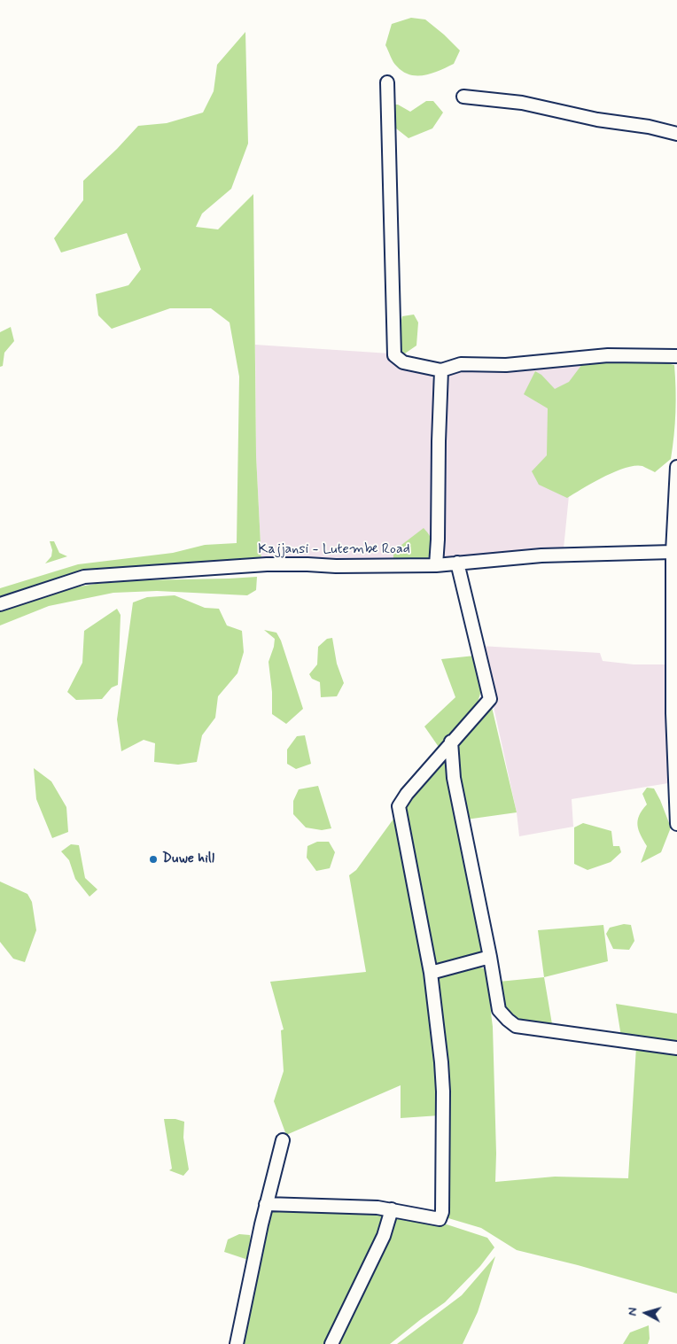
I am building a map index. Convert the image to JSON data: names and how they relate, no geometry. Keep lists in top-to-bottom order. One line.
{"streets":{"street":["Kajjansi - Lutembe Road"]},"places":["Duwe hill"],"north":"left"}
